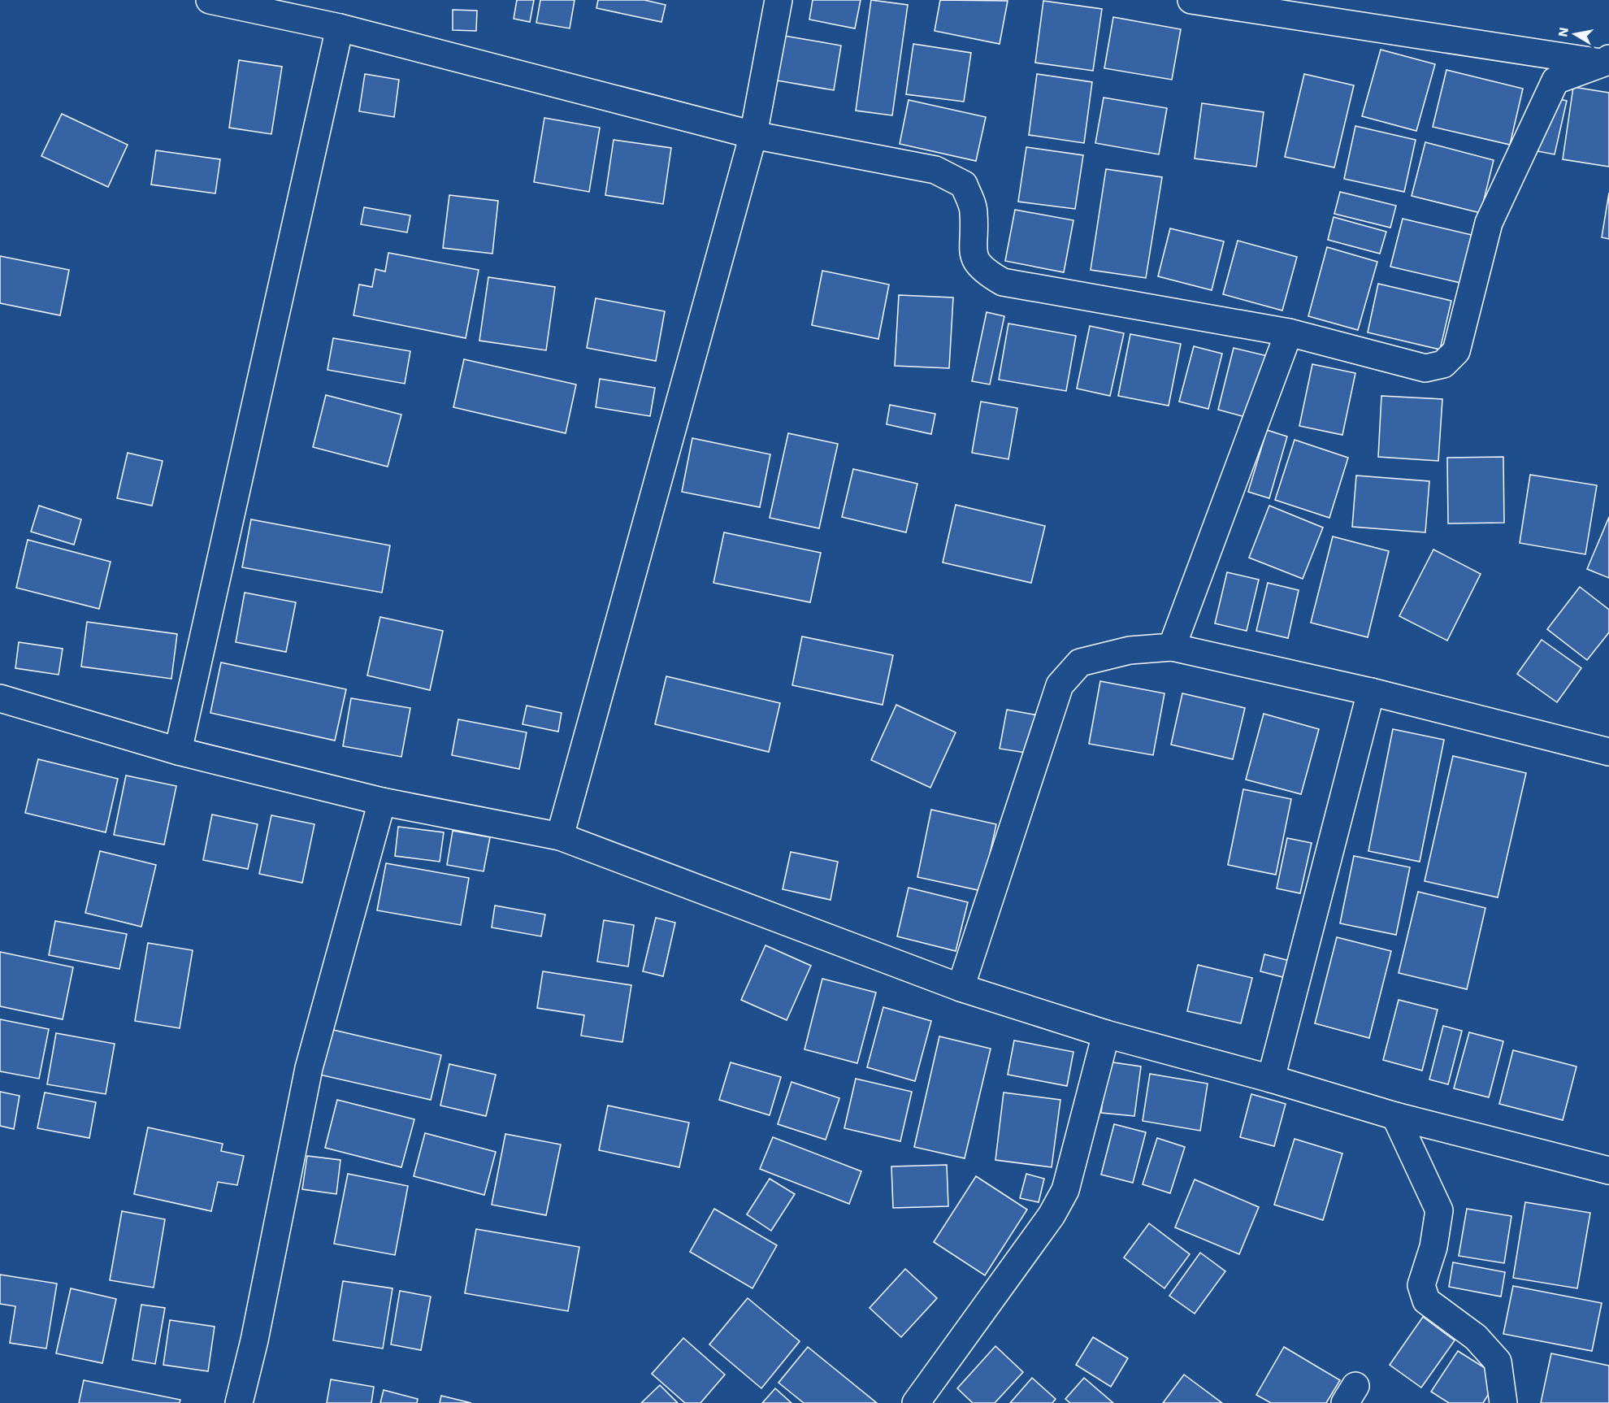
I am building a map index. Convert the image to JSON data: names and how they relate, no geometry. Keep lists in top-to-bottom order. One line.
{"north":"left"}
